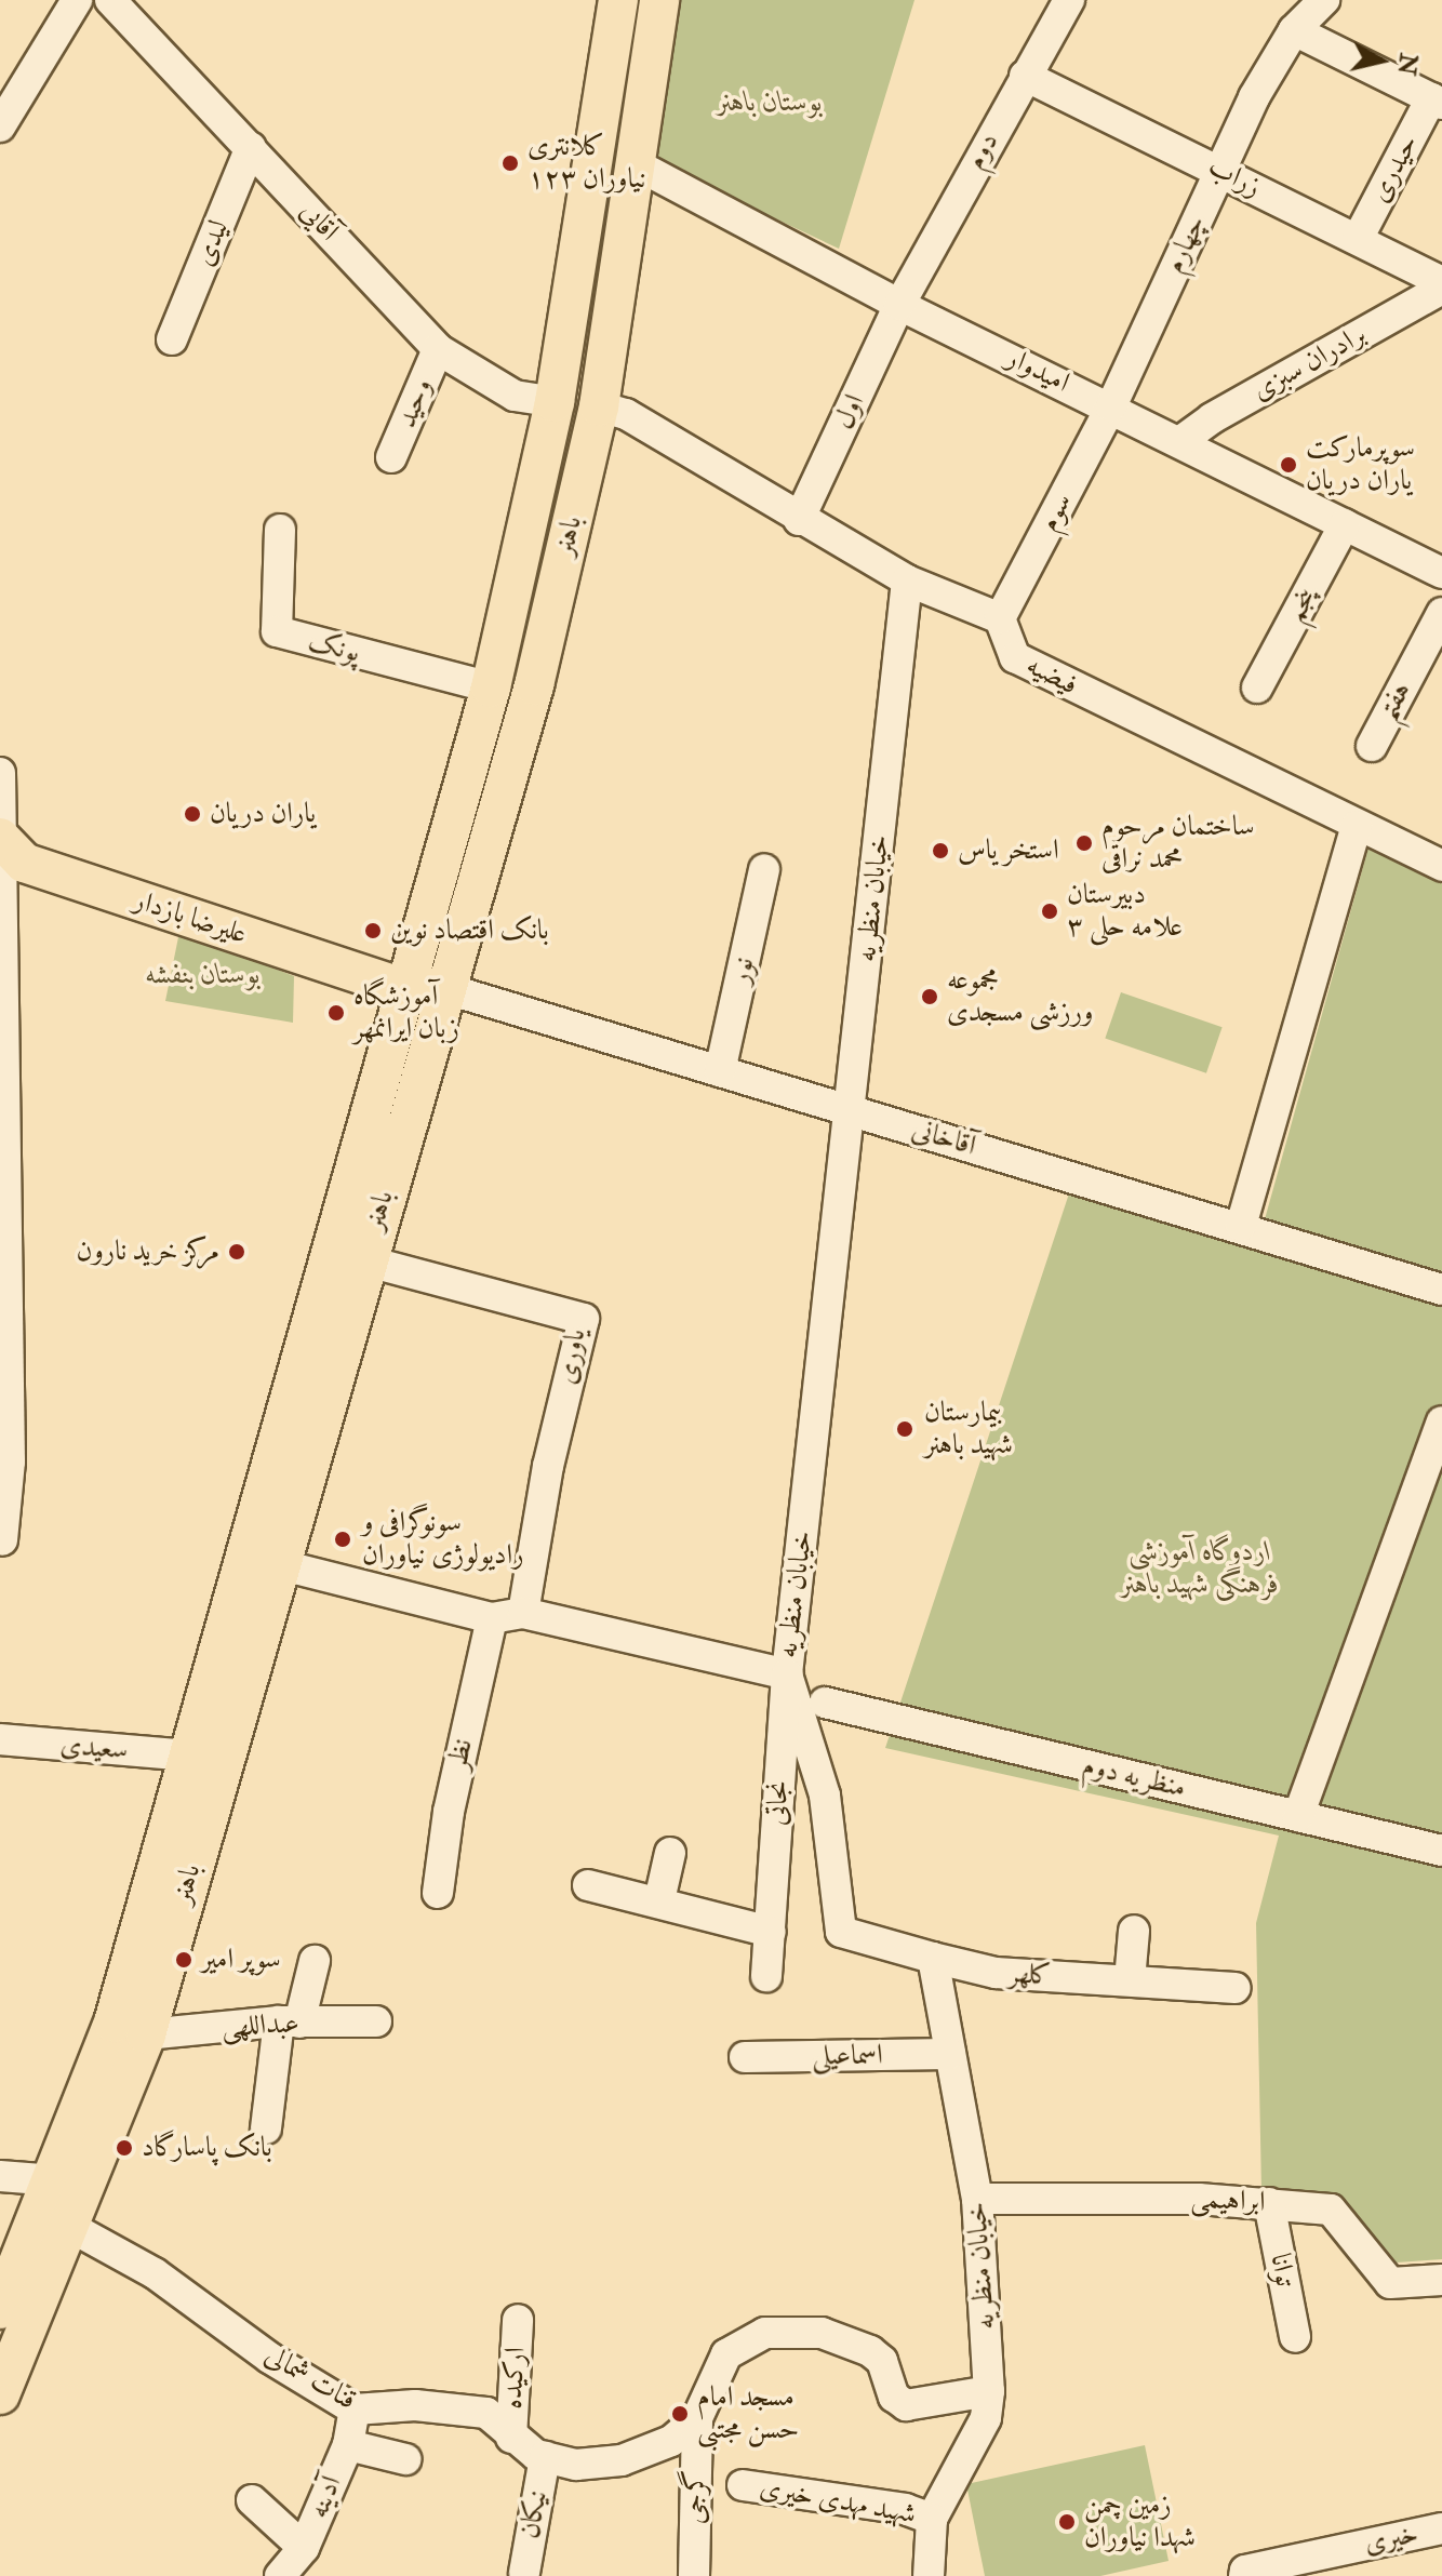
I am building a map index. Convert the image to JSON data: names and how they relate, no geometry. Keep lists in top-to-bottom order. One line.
{"streets":{"main road":["باهنر","علیرضا بازدار"],"street":["دوم","حیدری","زراب","آقایی","لیدی","چهارم","برادران سبزی","امیدوار","وحید","اول","سوم","پنجم","پونک","فیضیه","هفتم","خیابان منظریه","نور","آقاخانی","یاوری","سعیدی","نظر","منظریه دوم","نجاتی","کلهر","عبداللهی","اسماعیلی","ابراهیمی","توانا","قنات شمالى","ارکیده","آدینه","گرجی","شهید مهدی خیری","نیکان","خیری"]},"crossings":[["دوم","زراب"],["دوم","امیدوار"],["دوم","اول"],["حیدری","زراب"],["زراب","چهارم"],["زراب","برادران سبزی"],["آقایی","لیدی"],["آقایی","وحید"],["آقایی","باهنر"],["چهارم","امیدوار"],["چهارم","سوم"],["برادران سبزی","امیدوار"],["امیدوار","اول"],["امیدوار","سوم"],["امیدوار","باهنر"],["امیدوار","پنجم"],["سوم","فیضیه"],["باهنر","پونک"],["باهنر","علیرضا بازدار"],["باهنر","آقاخانی"],["باهنر","یاوری"],["باهنر","سعیدی"],["باهنر","عبداللهی"],["باهنر","قنات شمالى"],["خیابان منظریه","آقاخانی"],["خیابان منظریه","نجاتی"],["خیابان منظریه","کلهر"],["خیابان منظریه","اسماعیلی"],["خیابان منظریه","ابراهیمی"],["خیابان منظریه","قنات شمالى"],["خیابان منظریه","شهید مهدی خیری"],["علیرضا بازدار","آقاخانی"],["نور","آقاخانی"],["ابراهیمی","توانا"],["قنات شمالى","ارکیده"],["قنات شمالى","آدینه"],["قنات شمالى","گرجی"],["قنات شمالى","نیکان"]],"parks":["بوستان باهنر","بوستان بنفشه","اردوگاه آموزشی فرهنگی شهید باهنر"],"places":["کلانتری ۱۲۳ نیاوران","سوپرمارکت یاران دریان","یاران دریان","ساختمان مرحوم محمد نراقی","استخر یاس","دبیرستان علامه حلی ۳","بانک اقتصاد نوین","مجموعه ورزشی مسجدی","آموزشگاه زبان ایرانمهر","مرکز خرید نارون","بیمارستان شهید باهنر","سونوگرافی و رادیولوژی نیاوران","سوپر امیر","بانک پاسارگاد","مسجد امام حسن مجتبی","زمین چمن شهدا نیاوران"],"north":"right"}
